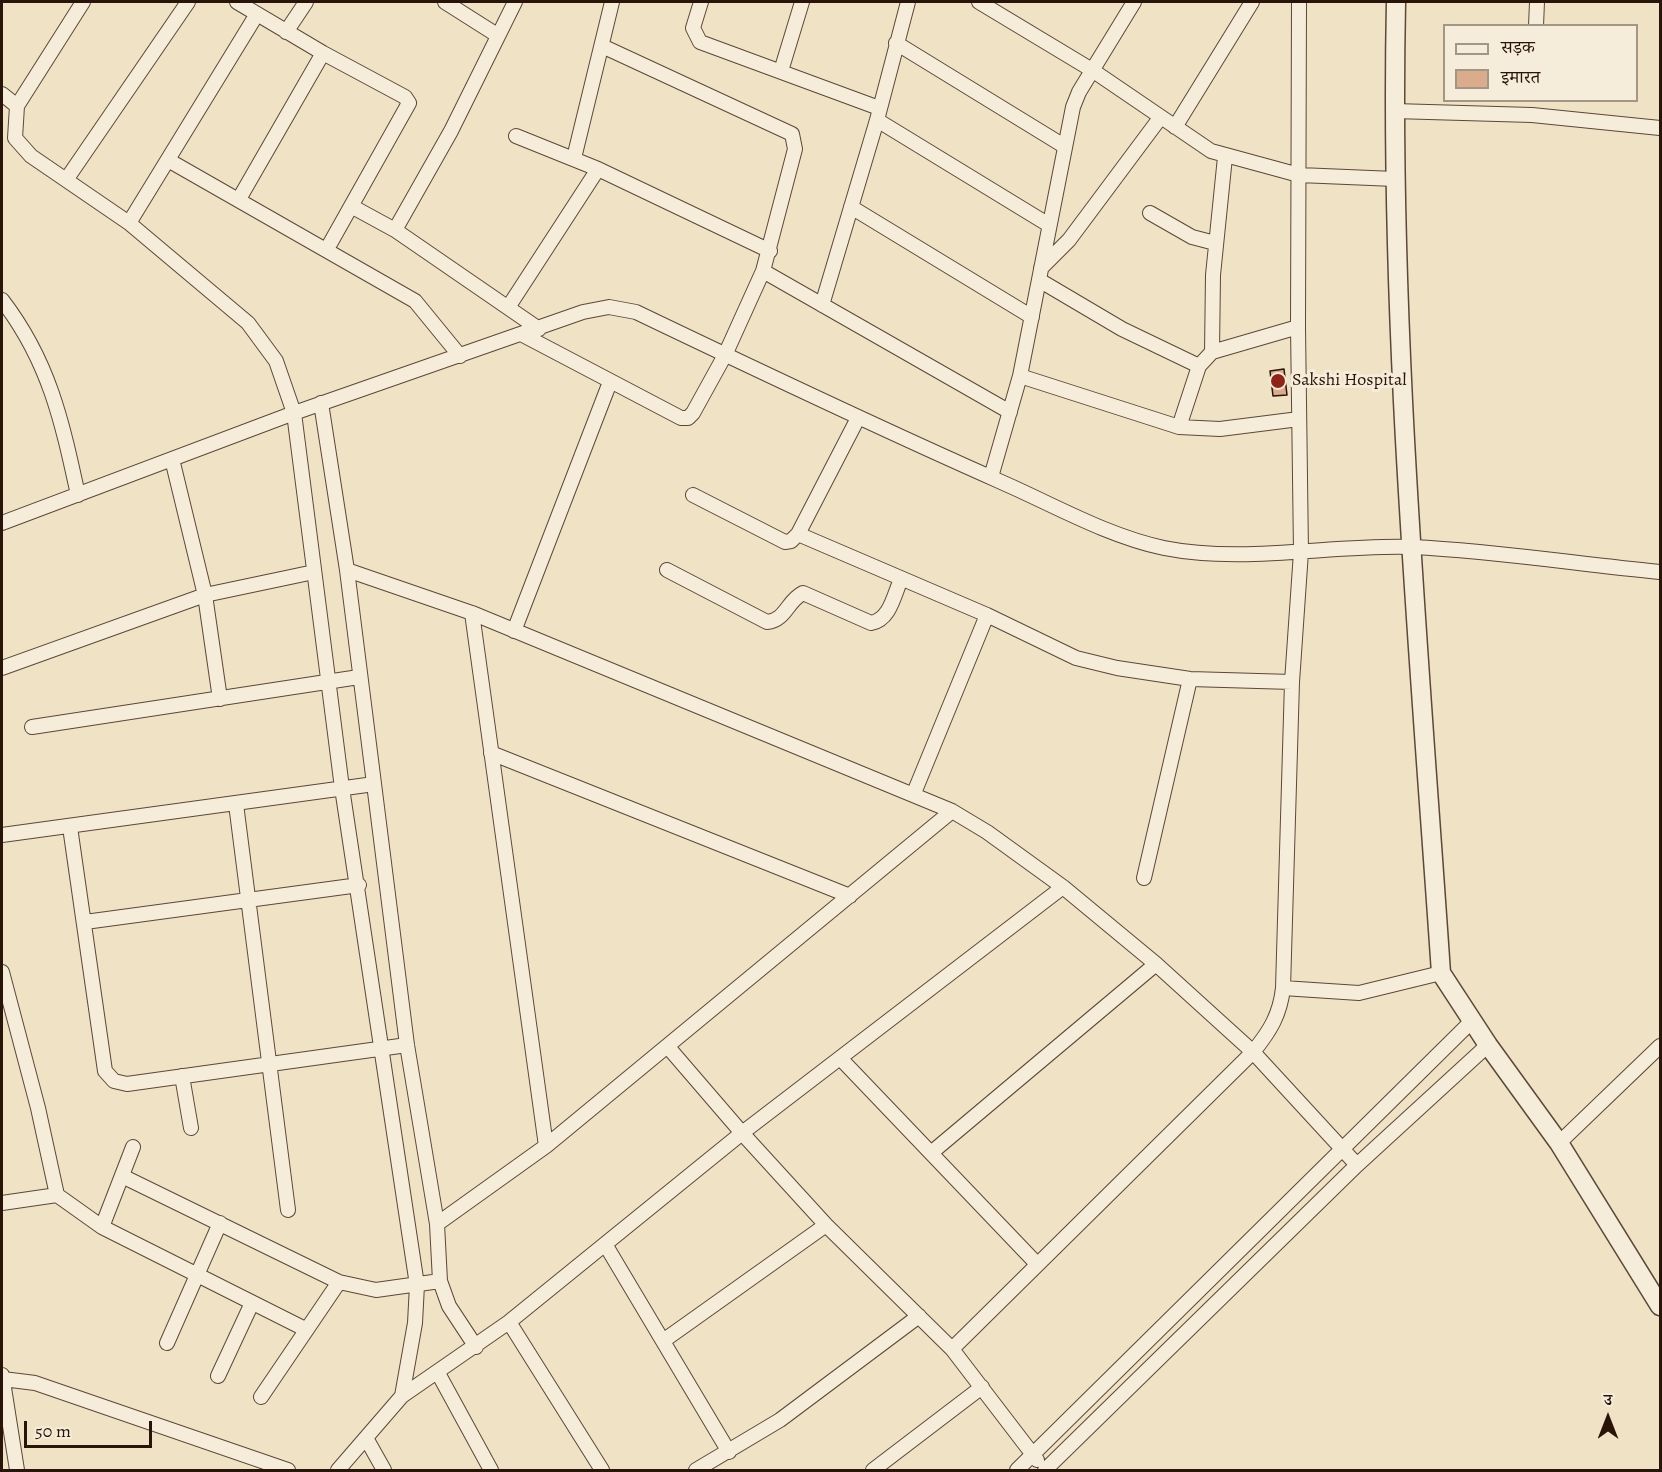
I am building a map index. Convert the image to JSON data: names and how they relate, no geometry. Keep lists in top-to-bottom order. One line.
{"places":["Sakshi Hospital"],"legend":["सड़क","इमारत"],"scale_bar":"50 m","north":"top"}
